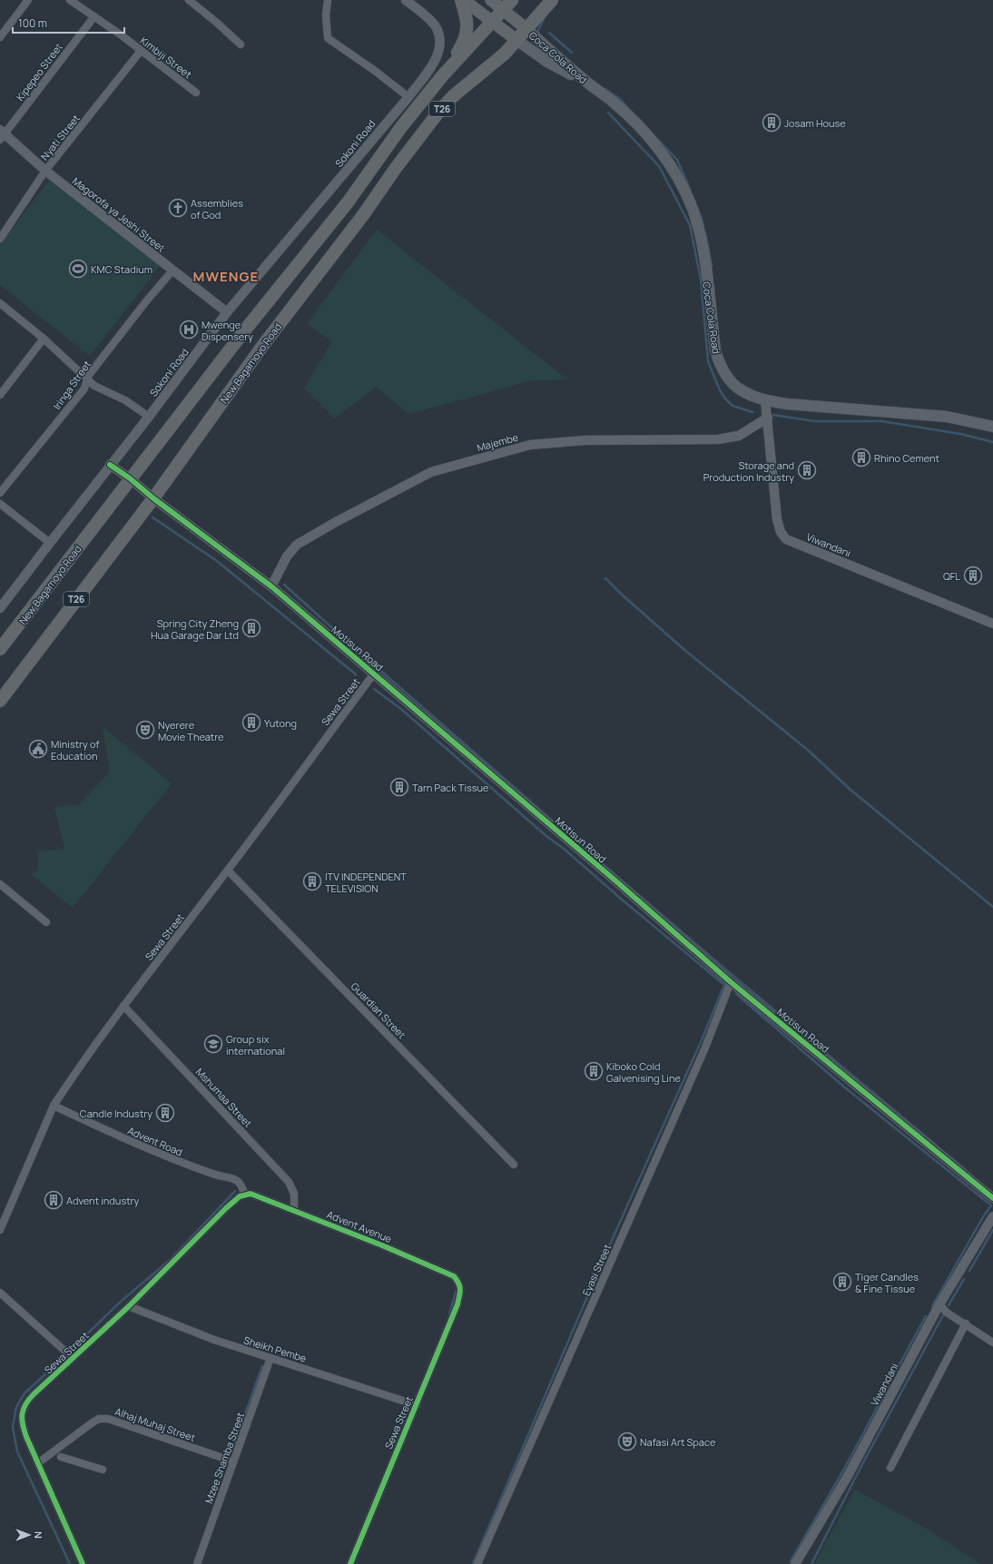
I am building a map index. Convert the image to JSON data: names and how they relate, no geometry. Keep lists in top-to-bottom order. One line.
{"streets":{"highway":["T26","New Bagamoyo Road"],"main road":["Coca Cola Road"],"street":["Kimbiji Street","Kipepeo Street","Nyati Street","Sokoni Road","Magorofa ya Jeshi Street","Iringa Street","Majembe","Viwandani","Motisun Road","Sewa Street","Guardian Street","Mshumaa Street","Advent Road","Advent Avenue","Eyasi Street","Sheikh Pembe","Alhaj Muhaj Street","Mzee Shamba Street"]},"crossings":[["Kimbiji Street","Kipepeo Street"],["Kimbiji Street","Nyati Street"],["Coca Cola Road","T26"],["Coca Cola Road","New Bagamoyo Road"],["Coca Cola Road","Viwandani"],["Kipepeo Street","Magorofa ya Jeshi Street"],["T26","New Bagamoyo Road"],["Nyati Street","Magorofa ya Jeshi Street"],["Sokoni Road","Magorofa ya Jeshi Street"],["Sokoni Road","Motisun Road"],["Magorofa ya Jeshi Street","Iringa Street"],["New Bagamoyo Road","Motisun Road"],["Majembe","Viwandani"],["Majembe","Motisun Road"],["Motisun Road","Sewa Street"],["Motisun Road","Eyasi Street"],["Sewa Street","Guardian Street"],["Sewa Street","Mshumaa Street"],["Sewa Street","Advent Road"],["Sewa Street","Advent Avenue"],["Sewa Street","Sheikh Pembe"],["Sewa Street","Alhaj Muhaj Street"],["Mshumaa Street","Advent Avenue"],["Advent Road","Advent Avenue"],["Sheikh Pembe","Mzee Shamba Street"],["Alhaj Muhaj Street","Mzee Shamba Street"]],"districts":["MWENGE"],"places":{"building":["Josam House","Rhino Cement","Storage and Production Industry","QFL","Spring City Zheng Hua Garage Dar Ltd","Yutong","Tarn Pack Tissue","ITV INDEPENDENT TELEVISION","Kiboko Cold Galvenising Line","Candle Industry","Advent industry","Tiger Candles & Fine Tissue"],"church":["Assemblies of God"],"sports":["KMC Stadium"],"hospital":["Mwenge Dispensery"],"theatre":["Nyerere Movie Theatre","Nafasi Art Space"],"public building":["Ministry of Education"],"school or university":["Group six international"]},"scale_bar":"100 m","north":"right"}
